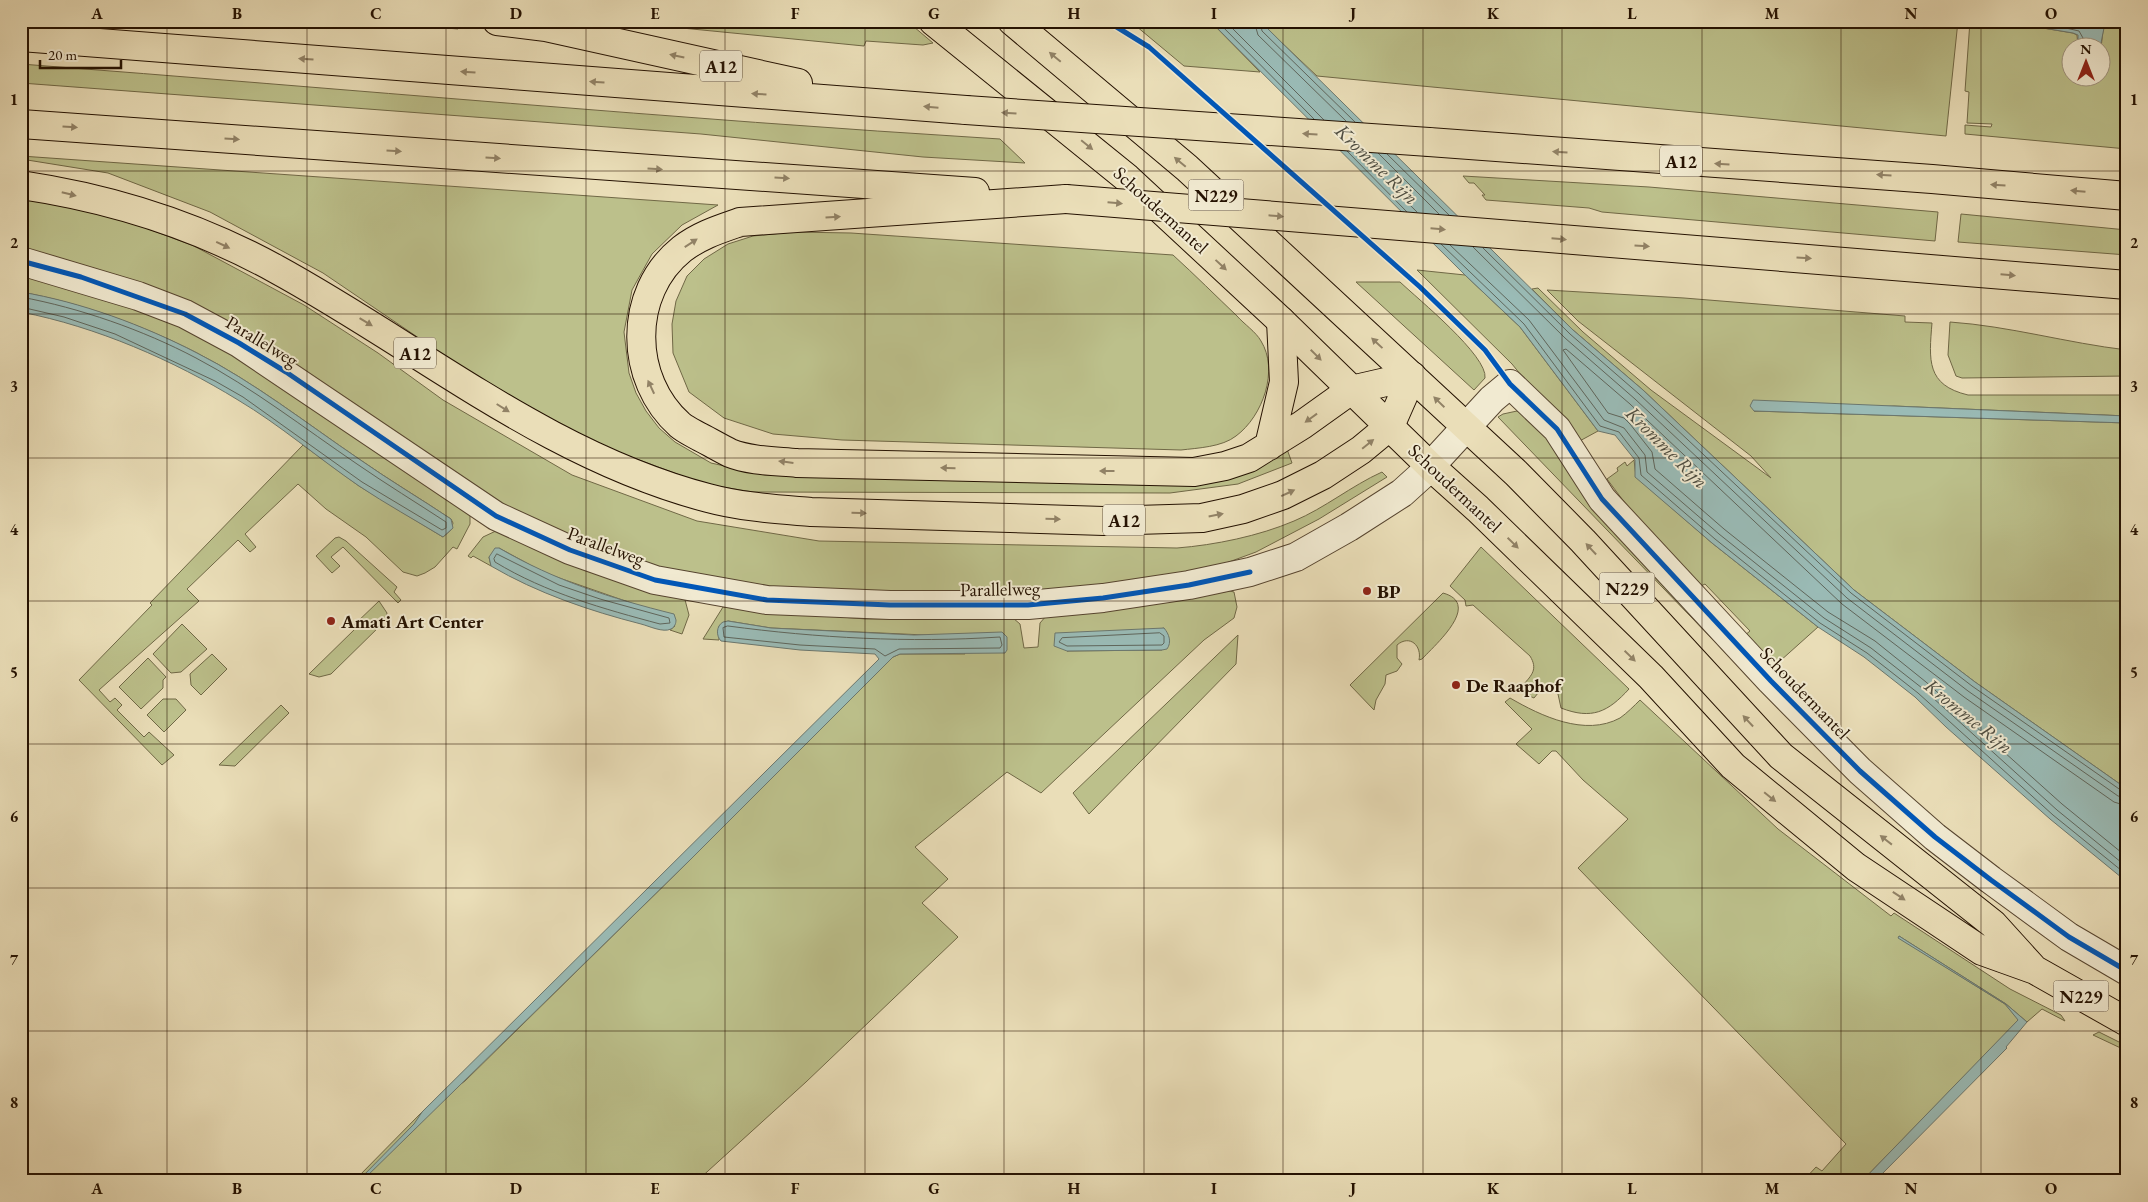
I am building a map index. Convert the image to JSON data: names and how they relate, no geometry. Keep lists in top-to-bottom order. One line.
{"streets":{"main road":["A12","N229","Schoudermantel"],"street":["Parallelweg"]},"crossings":[["A12","Schoudermantel"],["Schoudermantel","Parallelweg"]],"water":["Kromme Rijn"],"places":["BP","Amati Art Center","De Raaphof"],"scale_bar":"20 m","north":"top","grid":{"columns":["A","B","C","D","E","F","G","H","I","J","K","L","M","N","O"],"rows":["1","2","3","4","5","6","7","8"]}}
